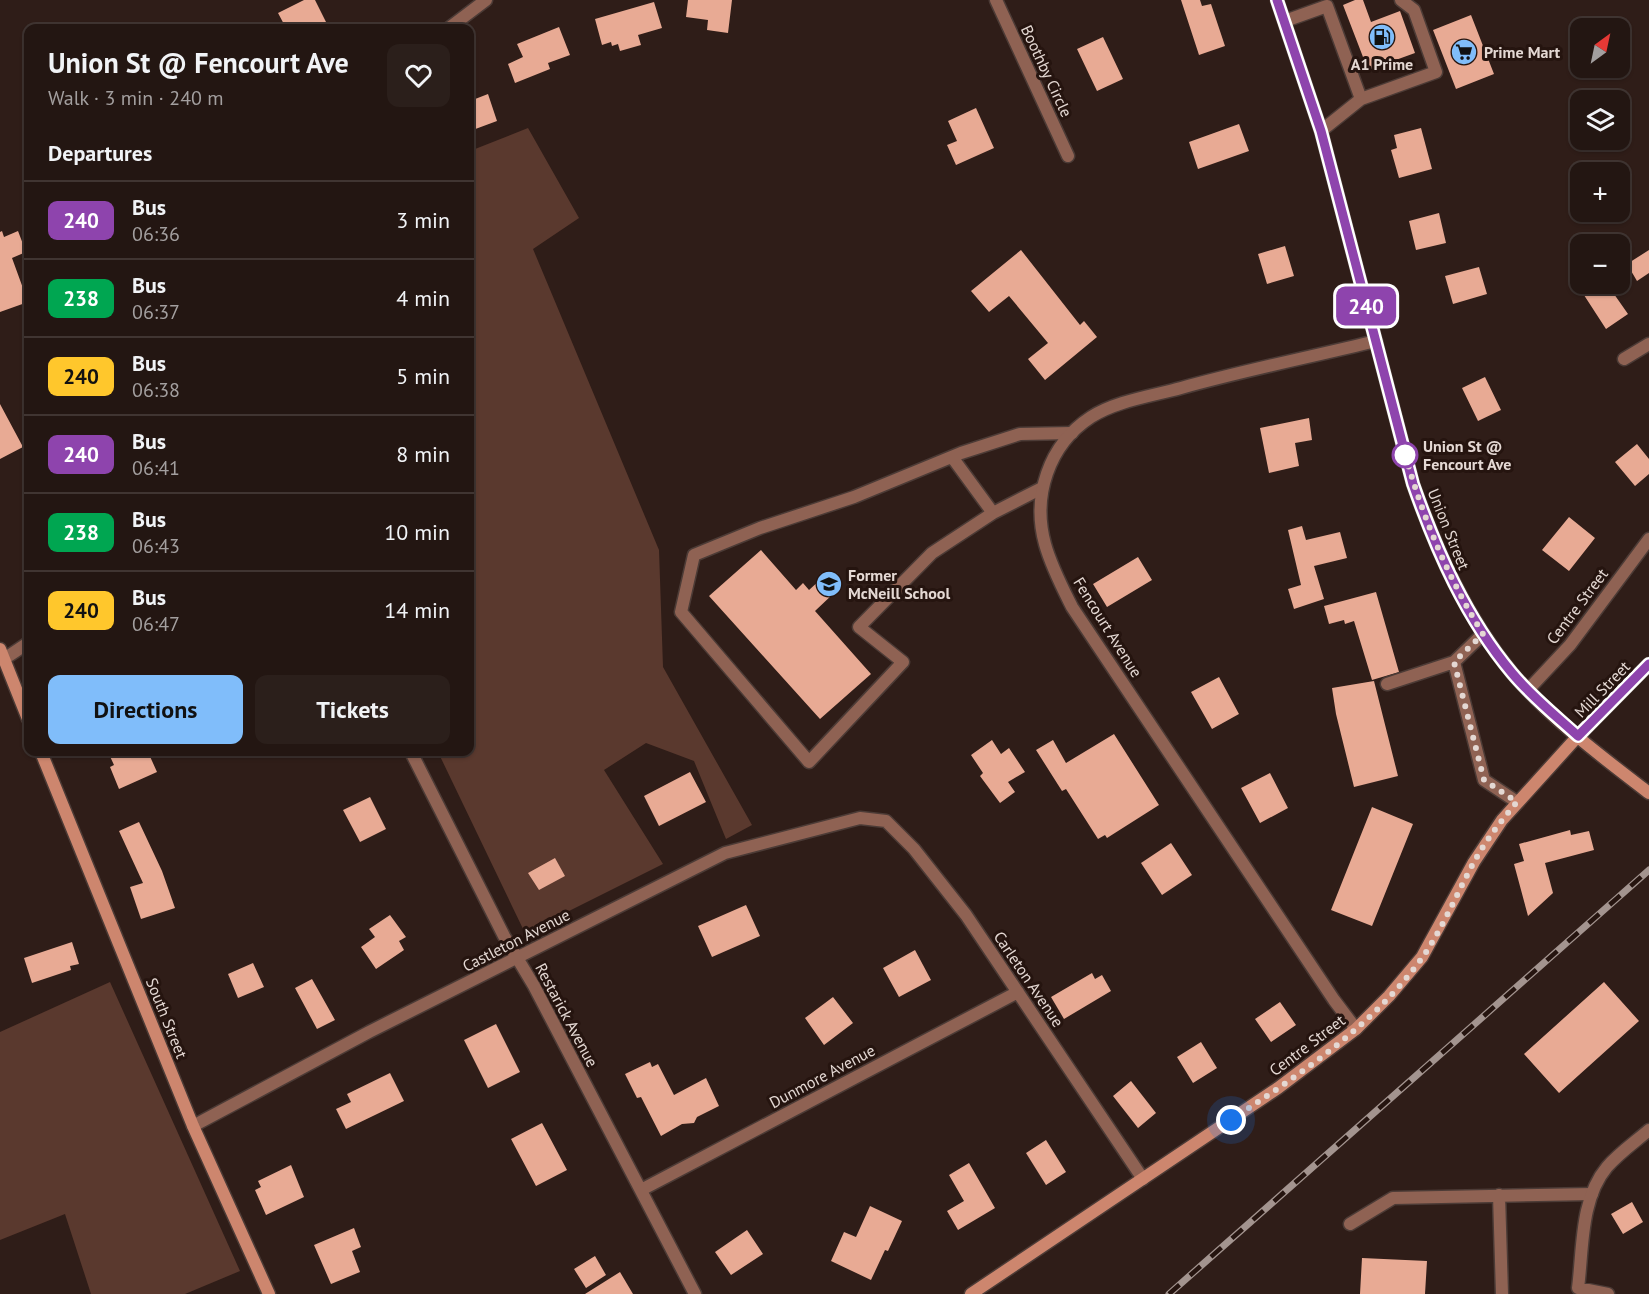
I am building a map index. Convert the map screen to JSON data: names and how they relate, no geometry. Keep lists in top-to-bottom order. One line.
{"streets":{"main road":["Union Street","Centre Street","South Street"],"street":["Boothby Circle","Fencourt Avenue","Mill Street","Castleton Avenue","Carleton Avenue","Restarick Avenue","Dunmore Avenue"]},"crossings":[["Union Street","Centre Street"],["Union Street","Fencourt Avenue"],["Union Street","Mill Street"],["Centre Street","Fencourt Avenue"],["Centre Street","Mill Street"],["Centre Street","Carleton Avenue"],["Castleton Avenue","Carleton Avenue"],["Castleton Avenue","Restarick Avenue"],["Castleton Avenue","South Street"],["Carleton Avenue","Dunmore Avenue"],["Restarick Avenue","Dunmore Avenue"]],"places":{"fuel station":["A1 Prime"],"supermarket":["Prime Mart"],"other":["Union St @ Fencourt Ave"],"school or university":["Former McNeill School"]},"lines":["bus line 240"],"north":"top right","page":{"on_map":"240","map_buttons":["+","−"],"heading":[["Union St @ Fencourt Ave","Walk · 3 min · 240 m"],"Departures"],"list":[{"mark":"240","name":"Bus","note":"06:36","value":"3 min"},{"mark":"238","name":"Bus","note":"06:37","value":"4 min"},{"mark":"240","name":"Bus","note":"06:38","value":"5 min"},{"mark":"240","name":"Bus","note":"06:41","value":"8 min"},{"mark":"238","name":"Bus","note":"06:43","value":"10 min"},{"mark":"240","name":"Bus","note":"06:47","value":"14 min"}],"buttons":["Directions","Tickets"]}}
